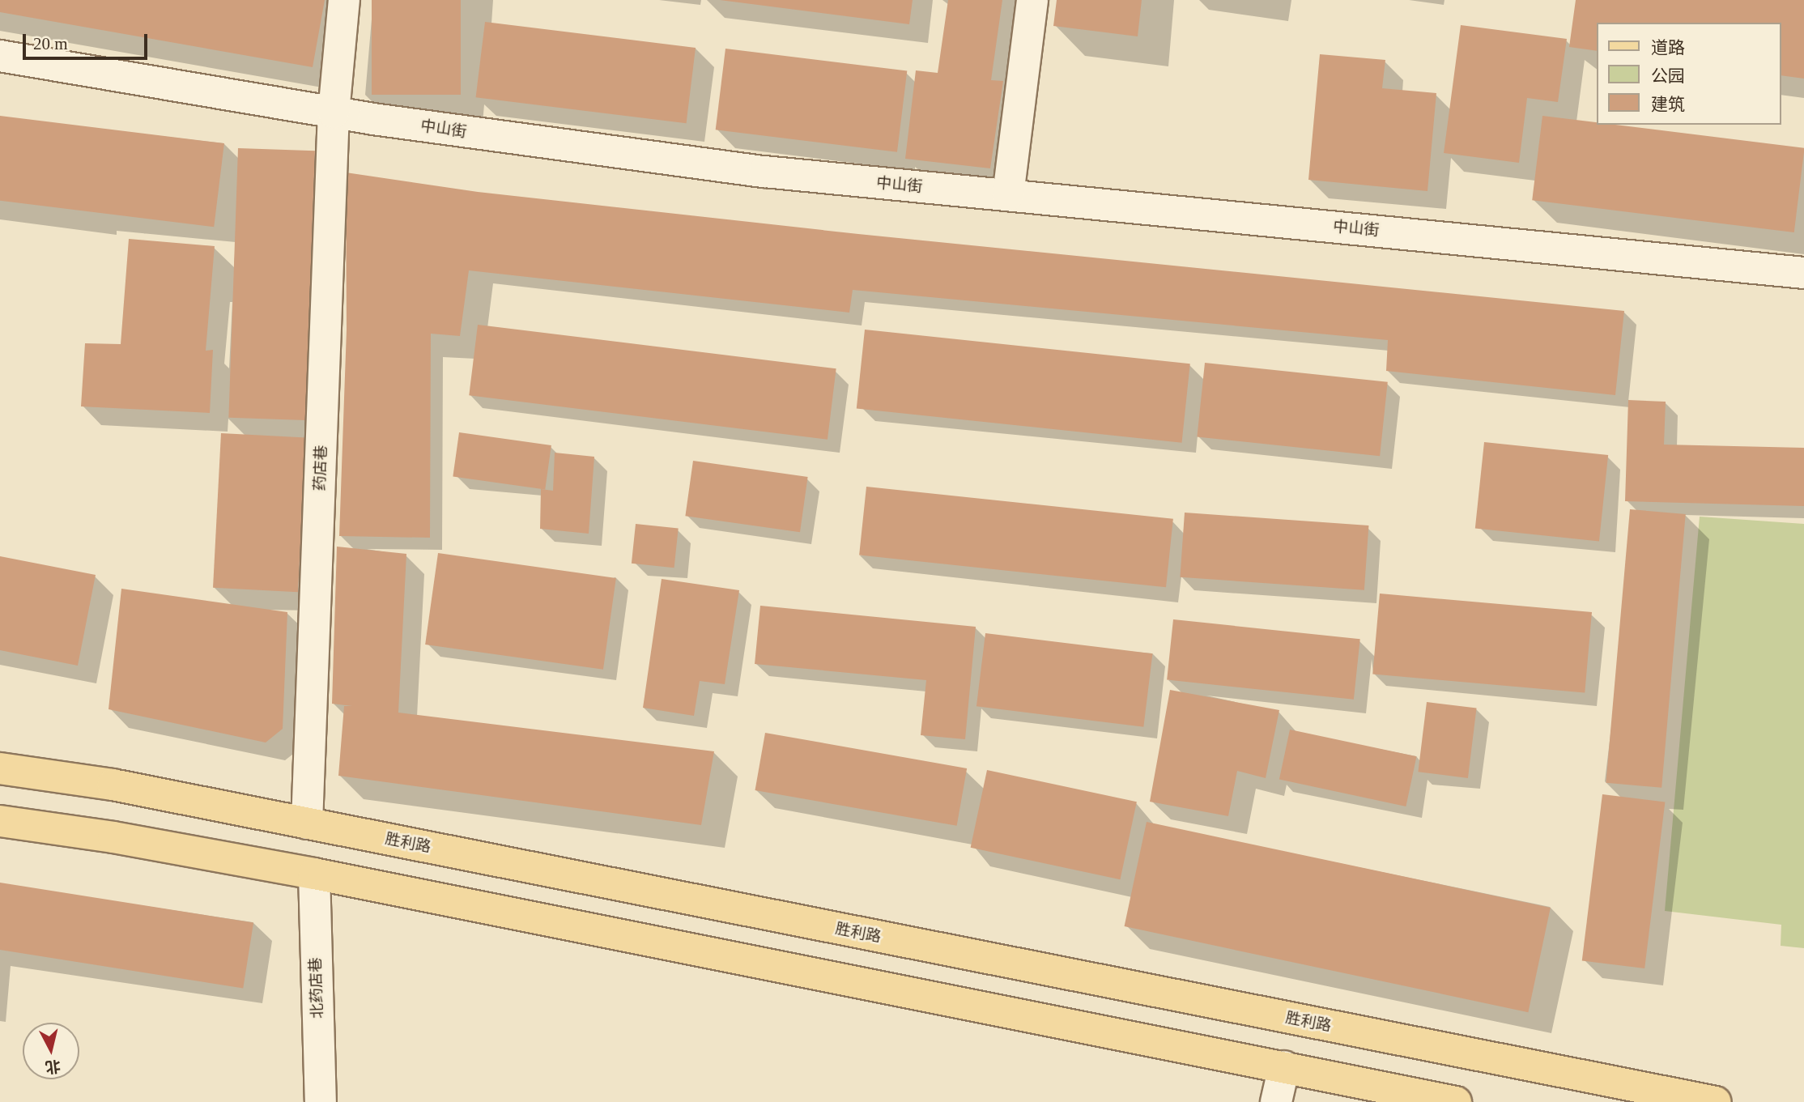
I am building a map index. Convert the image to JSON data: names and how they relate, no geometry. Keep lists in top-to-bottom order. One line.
{"streets":{"main road":["胜利路"],"street":["中山街","药店巷","北药店巷"]},"crossings":[["中山街","药店巷"],["药店巷","胜利路"]],"legend":["道路","公园","建筑"],"scale_bar":"20 m","north":"bottom"}
